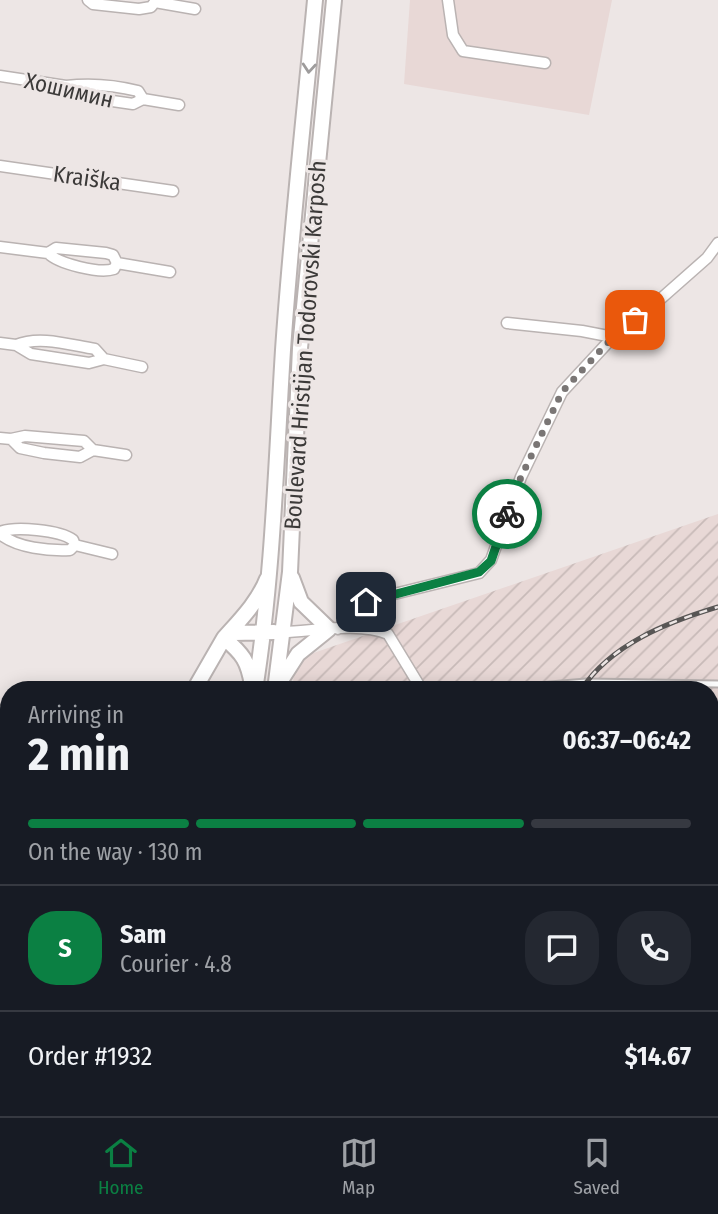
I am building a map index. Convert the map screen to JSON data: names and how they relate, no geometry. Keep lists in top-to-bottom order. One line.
{"streets":{"street":["Хошимин","Kraiška","Boulevard Hristijan Todorovski Karposh"]},"page":{"heading":["2 min","Arriving in","06:37–06:42"],"panel":["Sam","Courier · 4.8","Order #1932","$14.67"],"bar":"On the way · 130 m","round":"S","tabs":["Home","Map","Saved"]}}
